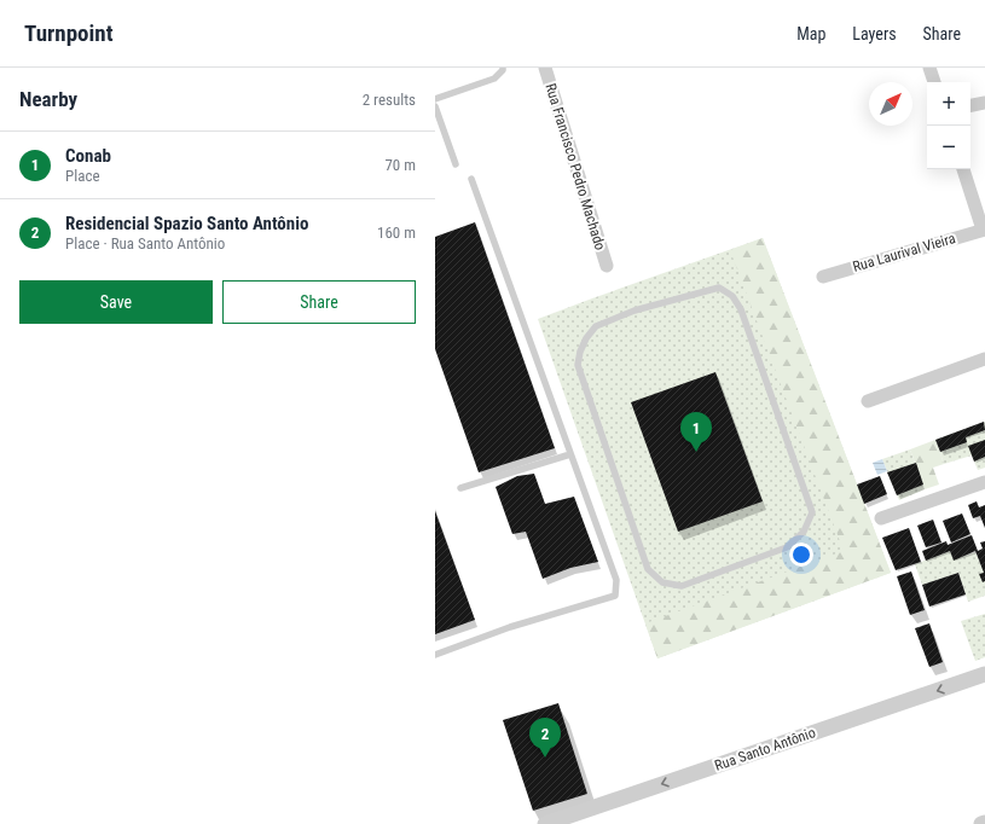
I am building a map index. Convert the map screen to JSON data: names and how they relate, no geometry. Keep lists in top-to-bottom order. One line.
{"streets":{"street":["Rua Francisco Pedro Machado","Rua Laurival Vieira","Rua Santo Antônio"]},"one_way":["Rua Santo Antônio"],"north":"top right","page":{"header":"Turnpoint","nav":["Map","Layers","Share"],"heading":["Nearby","2 results"],"map_buttons":["+","−"],"list":[{"mark":"1","name":"Conab","note":"Place","value":"70 m"},{"mark":"2","name":"Residencial Spazio Santo Antônio","note":"Place · Rua Santo Antônio","value":"160 m"}],"buttons":["Save","Share"],"pins":["1","2"]}}
